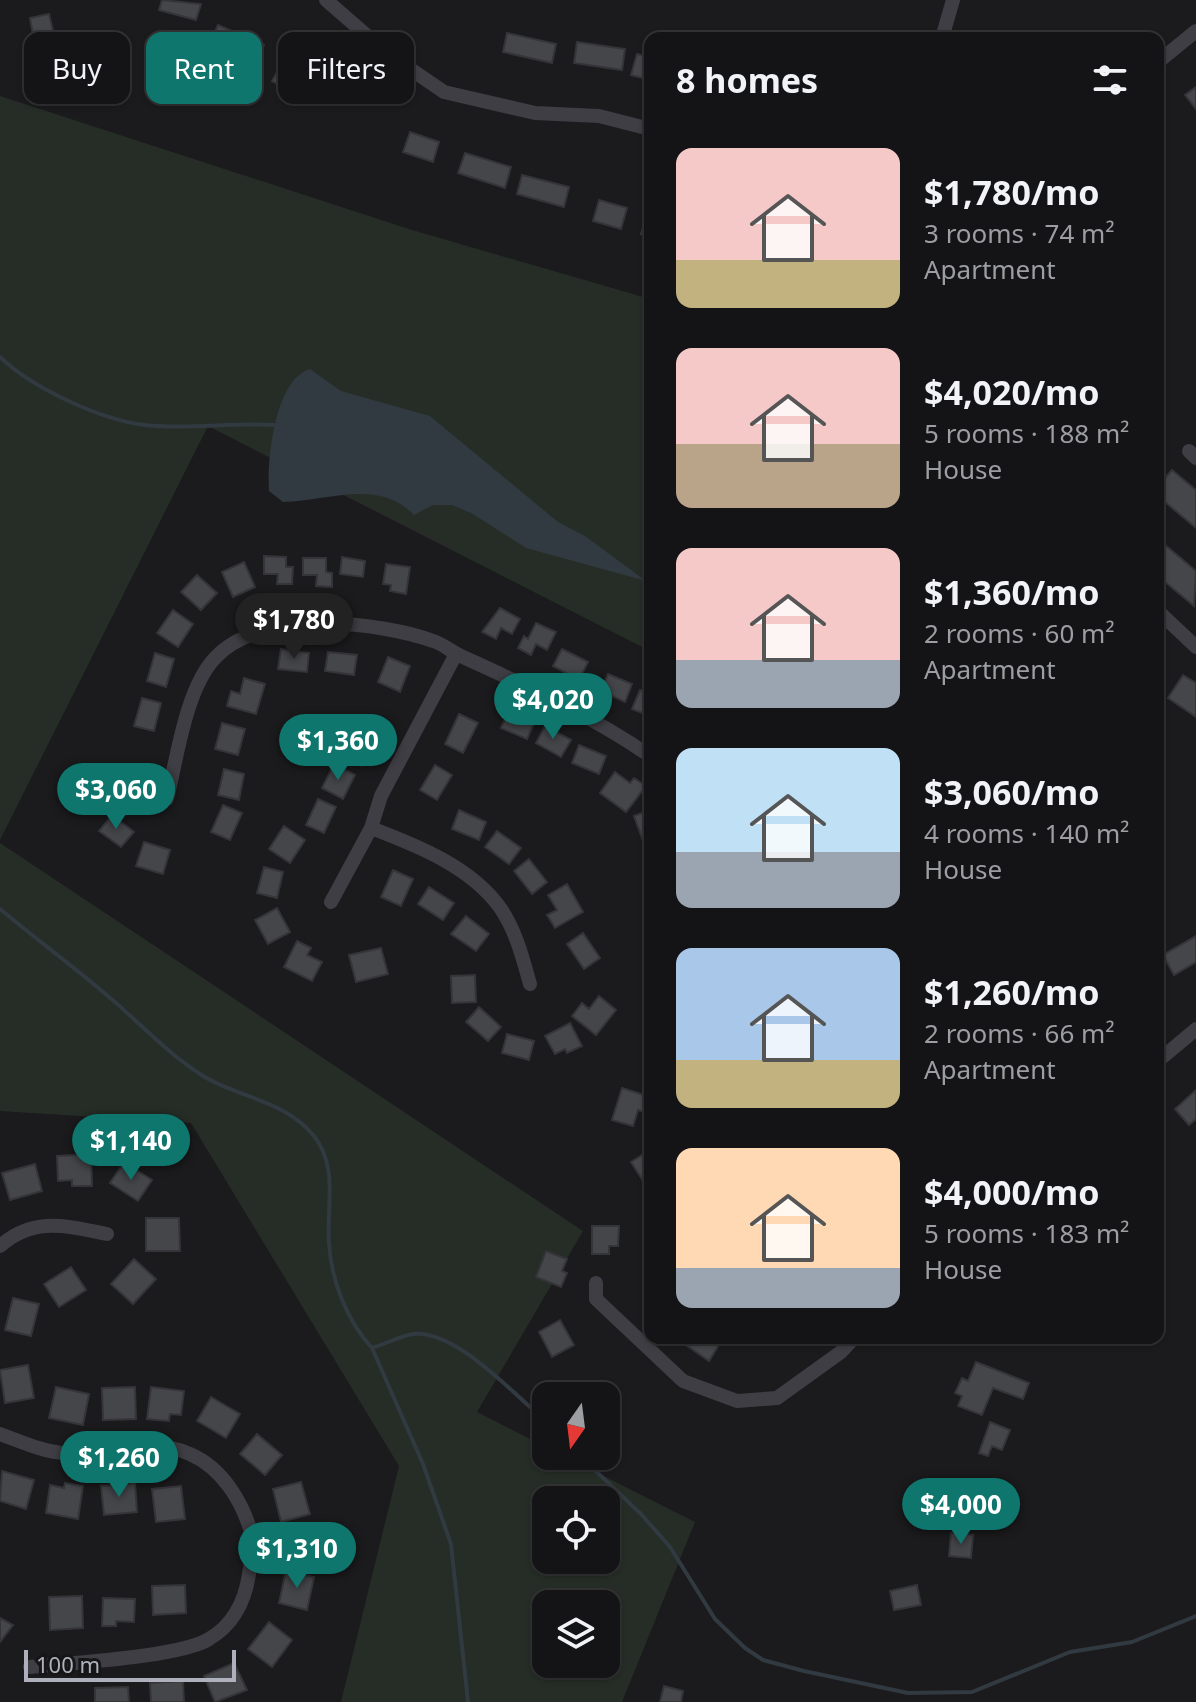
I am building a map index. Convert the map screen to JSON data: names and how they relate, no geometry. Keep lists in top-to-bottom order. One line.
{"scale_bar":"100 m","north":"bottom","page":{"chip":["Buy","Rent","Filters"],"heading":"8 homes","list":[{"name":"$1,780/mo","note":"3 rooms · 74 m² · Apartment"},{"name":"$4,020/mo","note":"5 rooms · 188 m² · House"},{"name":"$1,360/mo","note":"2 rooms · 60 m² · Apartment"},{"name":"$3,060/mo","note":"4 rooms · 140 m² · House"},{"name":"$1,260/mo","note":"2 rooms · 66 m² · Apartment"},{"name":"$4,000/mo","note":"5 rooms · 183 m² · House"}],"price":["$1,780","$4,020","$1,360","$3,060","$1,140","$1,260","$4,000","$1,310"],"scale":"100 m"}}
